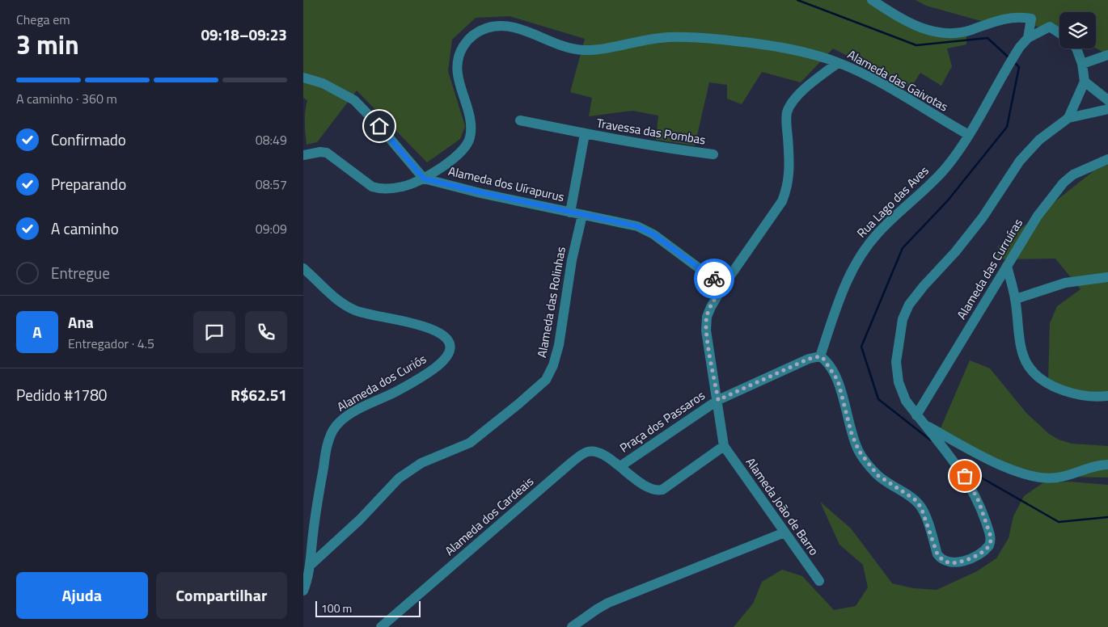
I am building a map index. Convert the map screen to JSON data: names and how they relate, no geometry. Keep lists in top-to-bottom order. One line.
{"streets":{"street":["Alameda das Gaivotas","Travessa das Pombas","Alameda dos Uírapurus","Rua Lago das Aves","Alameda das Curruíras","Alameda das Rolinhas","Alameda dos Curiós","Praça dos Passaros","Alameda João de Barro","Alameda dos Cardeais"]},"crossings":[["Alameda das Gaivotas","Alameda dos Uírapurus"],["Alameda das Gaivotas","Rua Lago das Aves"],["Travessa das Pombas","Alameda dos Uírapurus"],["Alameda dos Uírapurus","Alameda das Rolinhas"],["Alameda das Rolinhas","Alameda dos Curiós"],["Praça dos Passaros","Alameda João de Barro"],["Praça dos Passaros","Alameda dos Cardeais"]],"scale_bar":"100 m","page":{"heading":["3 min","Chega em","09:18–09:23"],"panel":["Ana","Entregador · 4.5","Pedido #1780","R$62.51"],"bar":"A caminho · 360 m","list":[["Confirmado","08:49"],["Preparando","08:57"],["A caminho","09:09"],"Entregue"],"round":"A","buttons":["Ajuda","Compartilhar"],"scale":"100 m"}}
